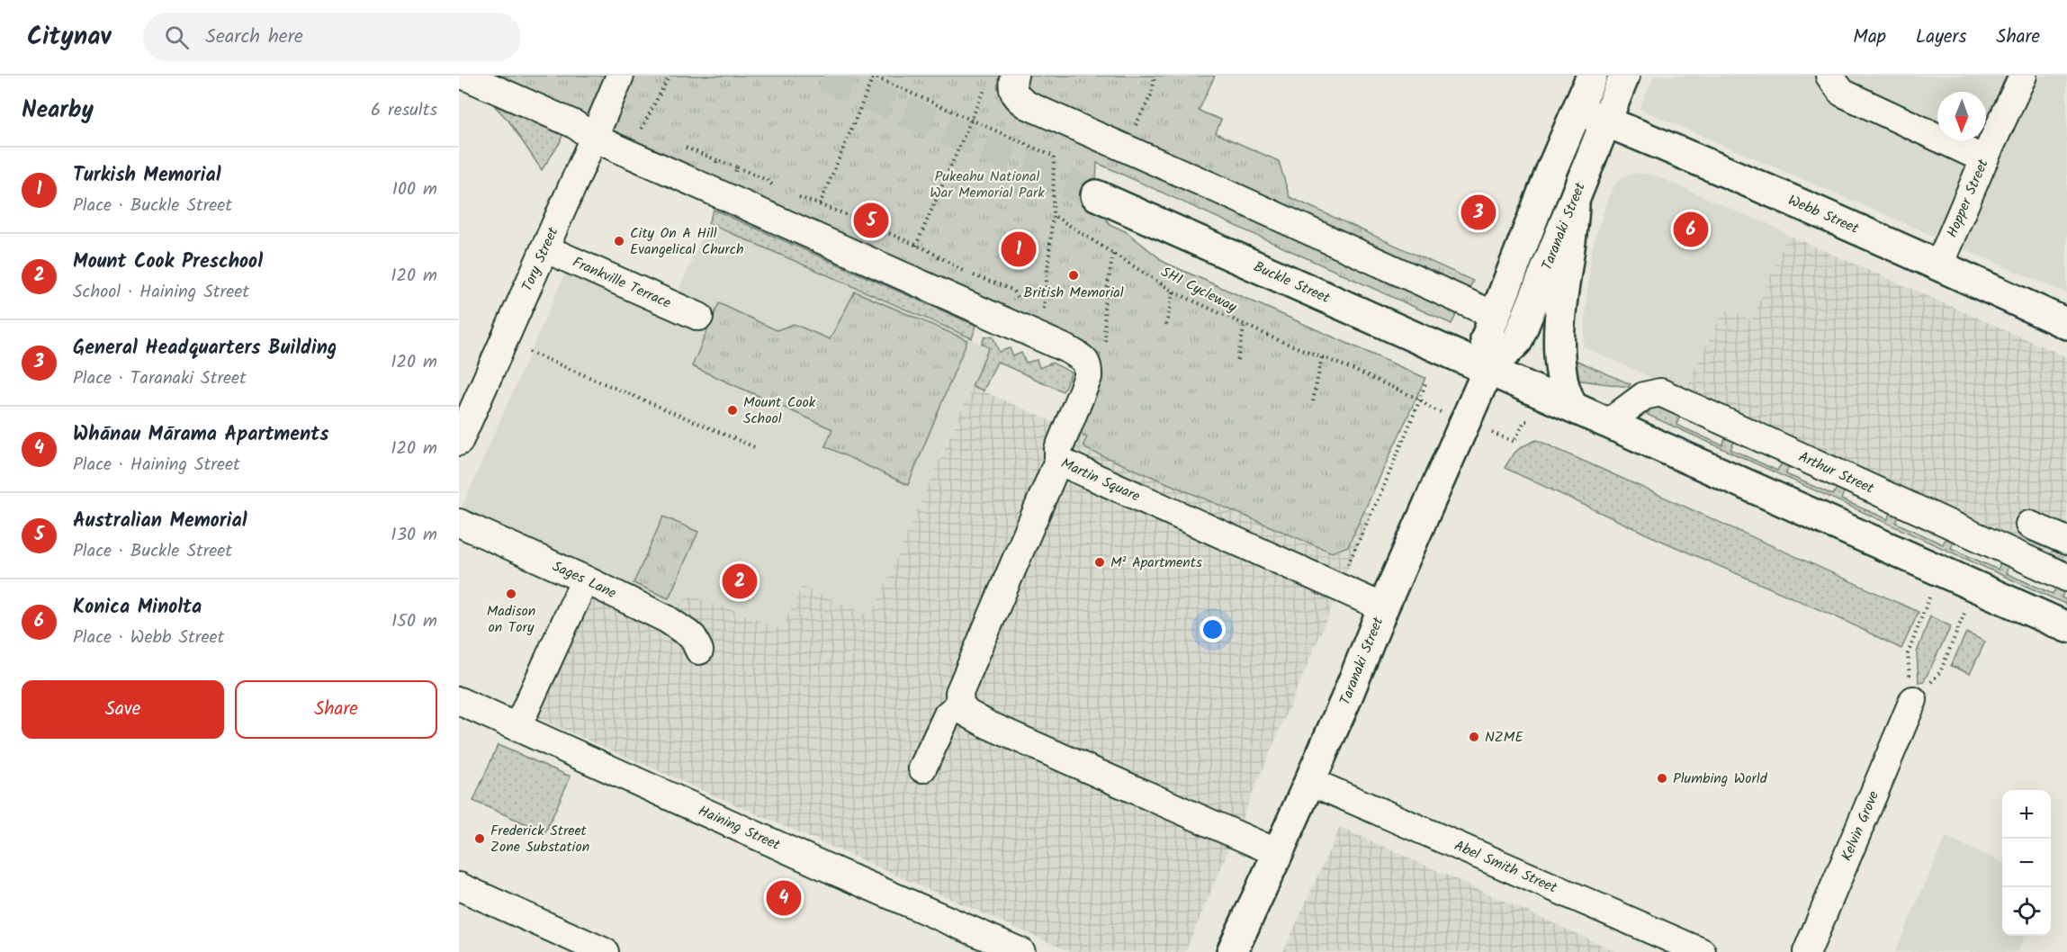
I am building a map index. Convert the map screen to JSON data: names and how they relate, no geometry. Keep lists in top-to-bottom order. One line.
{"streets":{"main road":["Webb Street","Taranaki Street","Buckle Street"],"street":["Hopper Street","Tory Street","Frankville Terrace","Arthur Street","Martin Square","Sages Lane","Kelvin Grove","Haining Street","Abel Smith Street"],"path":["SH1 Cycleway"]},"crossings":[["Hopper Street","Webb Street"],["Webb Street","Taranaki Street"],["Taranaki Street","Buckle Street"],["Taranaki Street","Martin Square"],["Taranaki Street","Abel Smith Street"],["Tory Street","Frankville Terrace"]],"parks":["Pukeahu National War Memorial Park"],"places":["City On A Hill Evangelical Church","British Memorial","Mount Cook School","M² Apartments","Madison on Tory","NZME","Plumbing World","Frederick Street Zone Substation"],"north":"bottom","page":{"header":"Citynav","search":"Search here","nav":["Map","Layers","Share"],"heading":["Nearby","6 results"],"list":[{"mark":"1","name":"Turkish Memorial","note":"Place · Buckle Street","value":"100 m"},{"mark":"2","name":"Mount Cook Preschool","note":"School · Haining Street","value":"120 m"},{"mark":"3","name":"General Headquarters Building","note":"Place · Taranaki Street","value":"120 m"},{"mark":"4","name":"Whānau Mārama Apartments","note":"Place · Haining Street","value":"120 m"},{"mark":"5","name":"Australian Memorial","note":"Place · Buckle Street","value":"130 m"},{"mark":"6","name":"Konica Minolta","note":"Place · Webb Street","value":"150 m"}],"pins":["3","5","6","1","2","4"],"buttons":["Save","Share"],"map_buttons":["+","−"]}}
